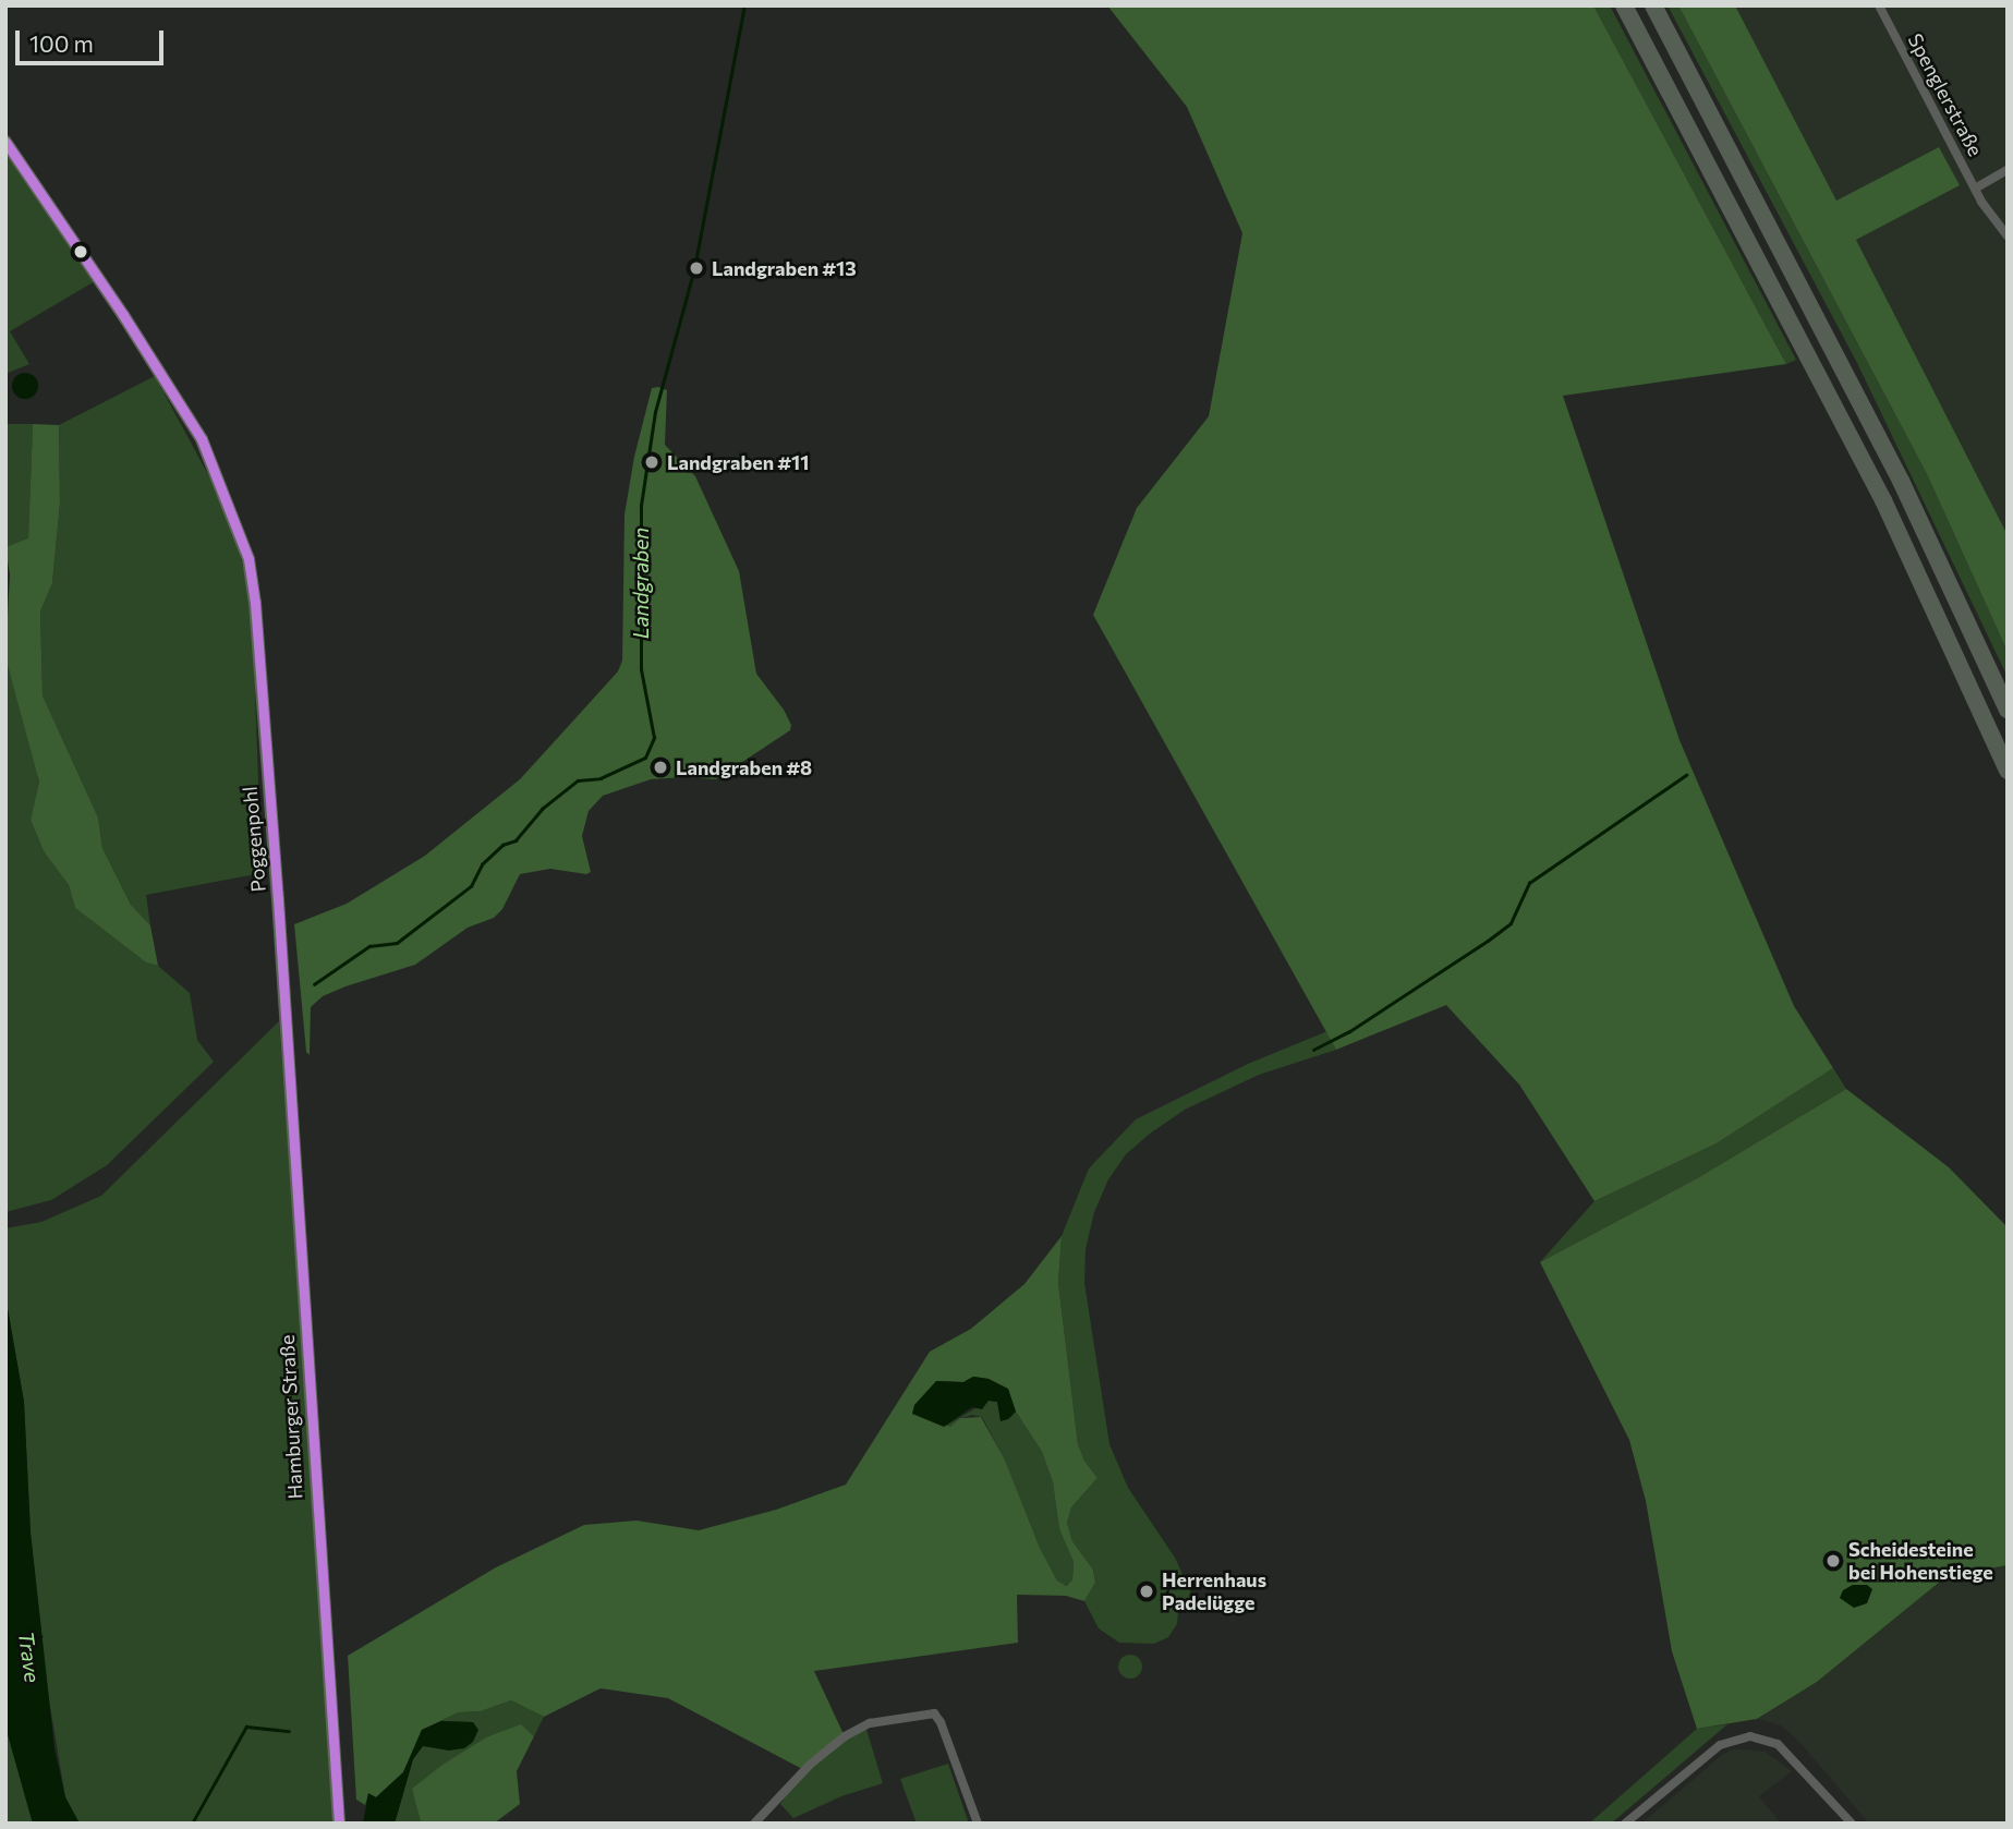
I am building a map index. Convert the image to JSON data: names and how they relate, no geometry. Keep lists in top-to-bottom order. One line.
{"streets":{"main road":["Poggenpohl","Hamburger Straße"],"street":["Spenglerstraße"]},"crossings":[["Poggenpohl","Hamburger Straße"]],"water":["Landgraben","Trave"],"places":["Landgraben #13","Landgraben #11","Landgraben #8","Scheidesteine bei Hohenstiege","Herrenhaus Padelügge"],"scale_bar":"100 m"}
